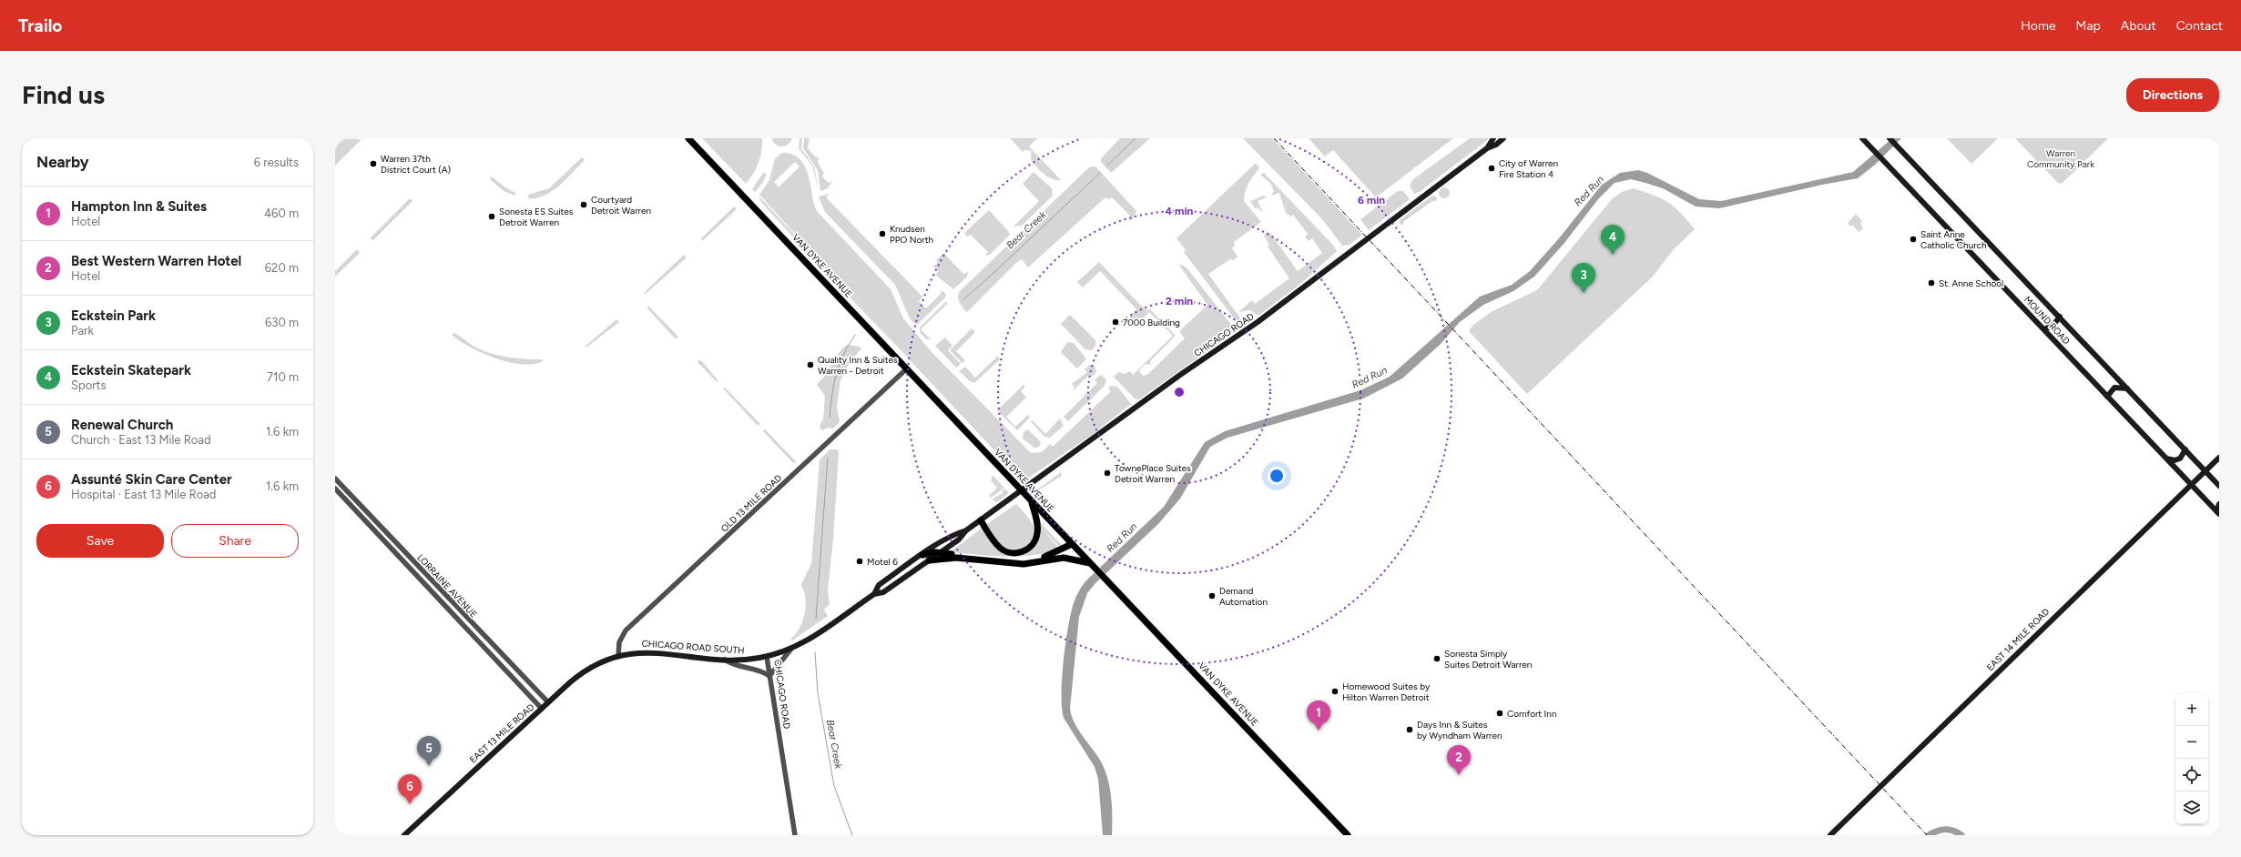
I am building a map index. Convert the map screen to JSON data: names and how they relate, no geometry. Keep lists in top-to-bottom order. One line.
{"streets":{"main road":["VAN DYKE AVENUE","MOUND ROAD","CHICAGO ROAD","EAST 14 MILE ROAD","CHICAGO ROAD SOUTH","EAST 13 MILE ROAD"],"street":["OLD 13 MILE ROAD","LORRAINE AVENUE"]},"crossings":[["VAN DYKE AVENUE","CHICAGO ROAD"],["VAN DYKE AVENUE","OLD 13 MILE ROAD"],["MOUND ROAD","EAST 14 MILE ROAD"],["CHICAGO ROAD","CHICAGO ROAD SOUTH"],["OLD 13 MILE ROAD","CHICAGO ROAD SOUTH"],["OLD 13 MILE ROAD","EAST 13 MILE ROAD"],["LORRAINE AVENUE","EAST 13 MILE ROAD"],["CHICAGO ROAD SOUTH","EAST 13 MILE ROAD"]],"water":["Red Run","Bear Creek"],"parks":["Warren Community Park"],"places":["Warren 37th District Court (A)","City of Warren Fire Station 4","Courtyard Detroit Warren","Sonesta ES Suites Detroit Warren","Knudsen PPO North","Saint Anne Catholic Church","St. Anne School","7000 Building","Quality Inn & Suites Warren - Detroit","TownePlace Suites Detroit Warren","Motel 6","Demand Automation","Sonesta Simply Suites Detroit Warren","Homewood Suites by Hilton Warren Detroit","Comfort Inn","Days Inn & Suites by Wyndham Warren"],"page":{"header":"Trailo","nav":["Home","Map","About","Contact"],"buttons":["Directions",["Save","Share"]],"title":"Find us","heading":["Nearby","6 results"],"list":[{"mark":"1","name":"Hampton Inn & Suites","note":"Hotel","value":"460 m"},{"mark":"2","name":"Best Western Warren Hotel","note":"Hotel","value":"620 m"},{"mark":"3","name":"Eckstein Park","note":"Park","value":"630 m"},{"mark":"4","name":"Eckstein Skatepark","note":"Sports","value":"710 m"},{"mark":"5","name":"Renewal Church","note":"Church · East 13 Mile Road","value":"1.6 km"},{"mark":"6","name":"Assunté Skin Care Center","note":"Hospital · East 13 Mile Road","value":"1.6 km"}],"pins":["4","3","1","5","2","6"],"map_buttons":["+","−"]},"rings":["6 min","4 min","2 min"]}
